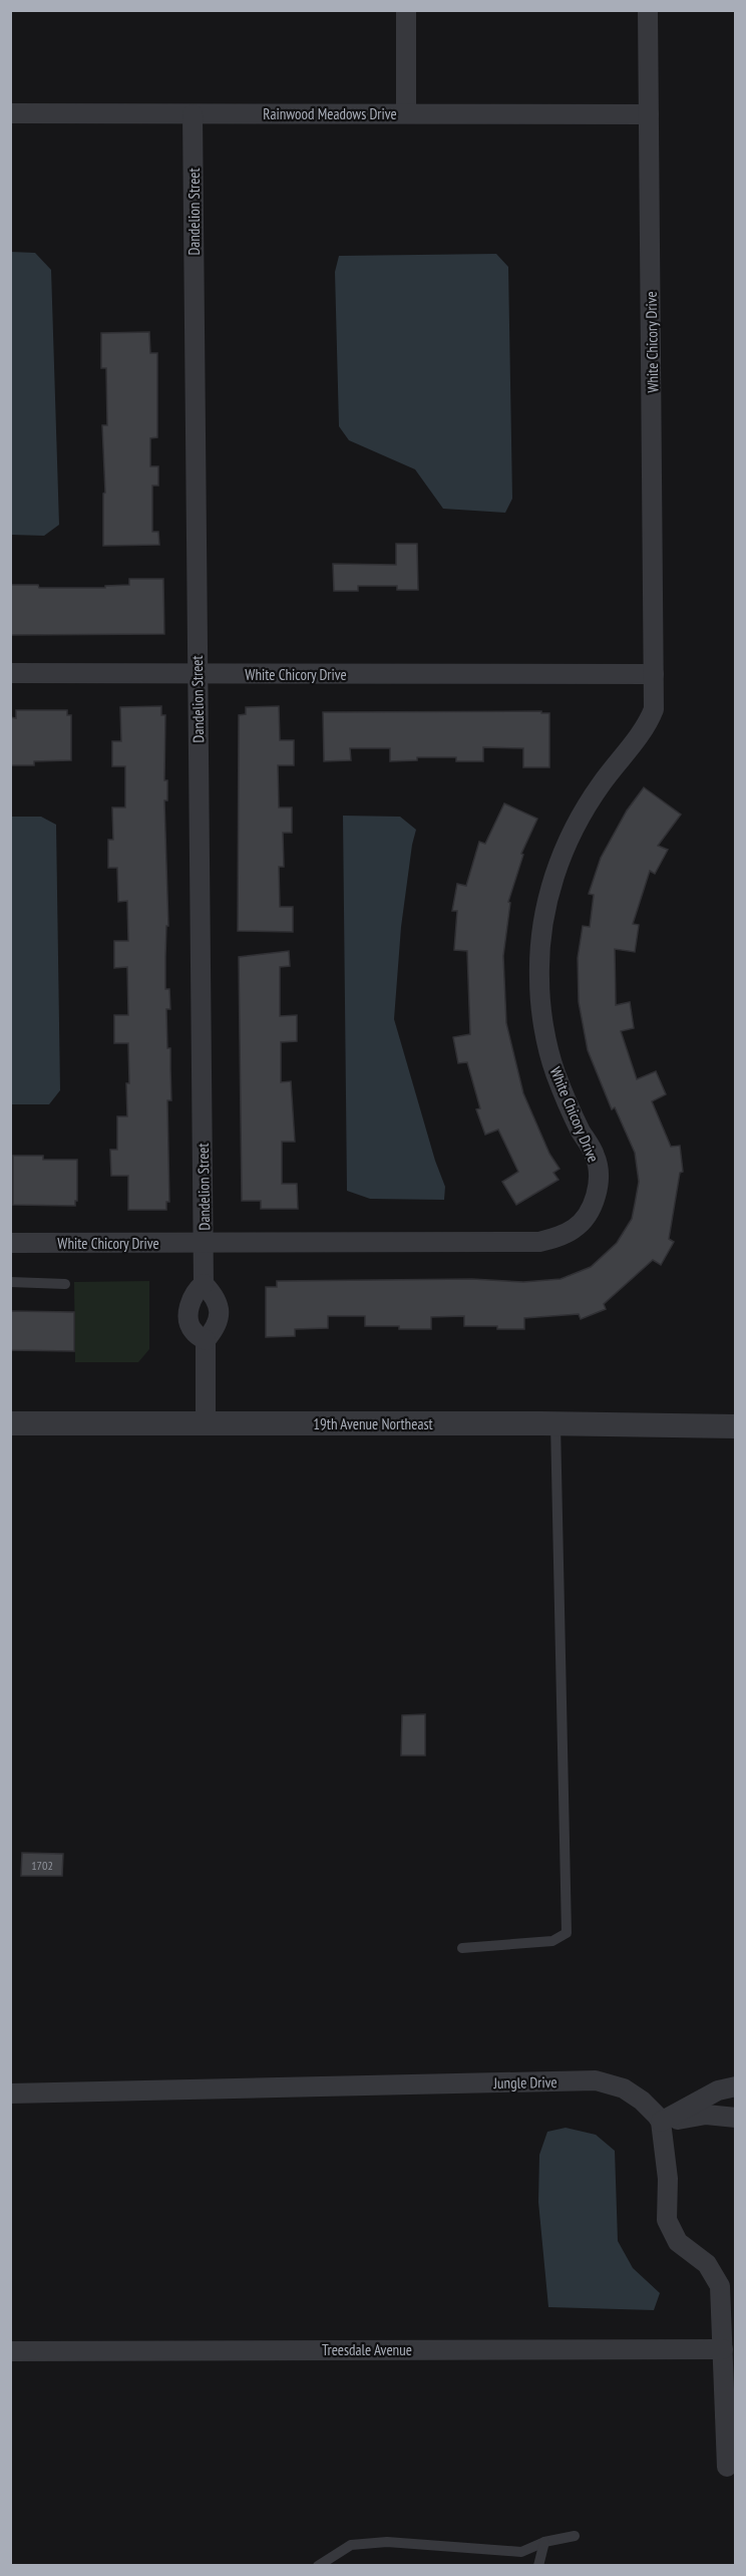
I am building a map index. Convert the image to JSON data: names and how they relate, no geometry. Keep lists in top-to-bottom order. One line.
{"streets":{"street":["Rainwood Meadows Drive","Dandelion Street","White Chicory Drive","19th Avenue Northeast","Jungle Drive","Treesdale Avenue"]},"crossings":[["Rainwood Meadows Drive","Dandelion Street"],["Rainwood Meadows Drive","White Chicory Drive"],["Dandelion Street","White Chicory Drive"],["Dandelion Street","19th Avenue Northeast"]],"house_numbers":["1702"]}
